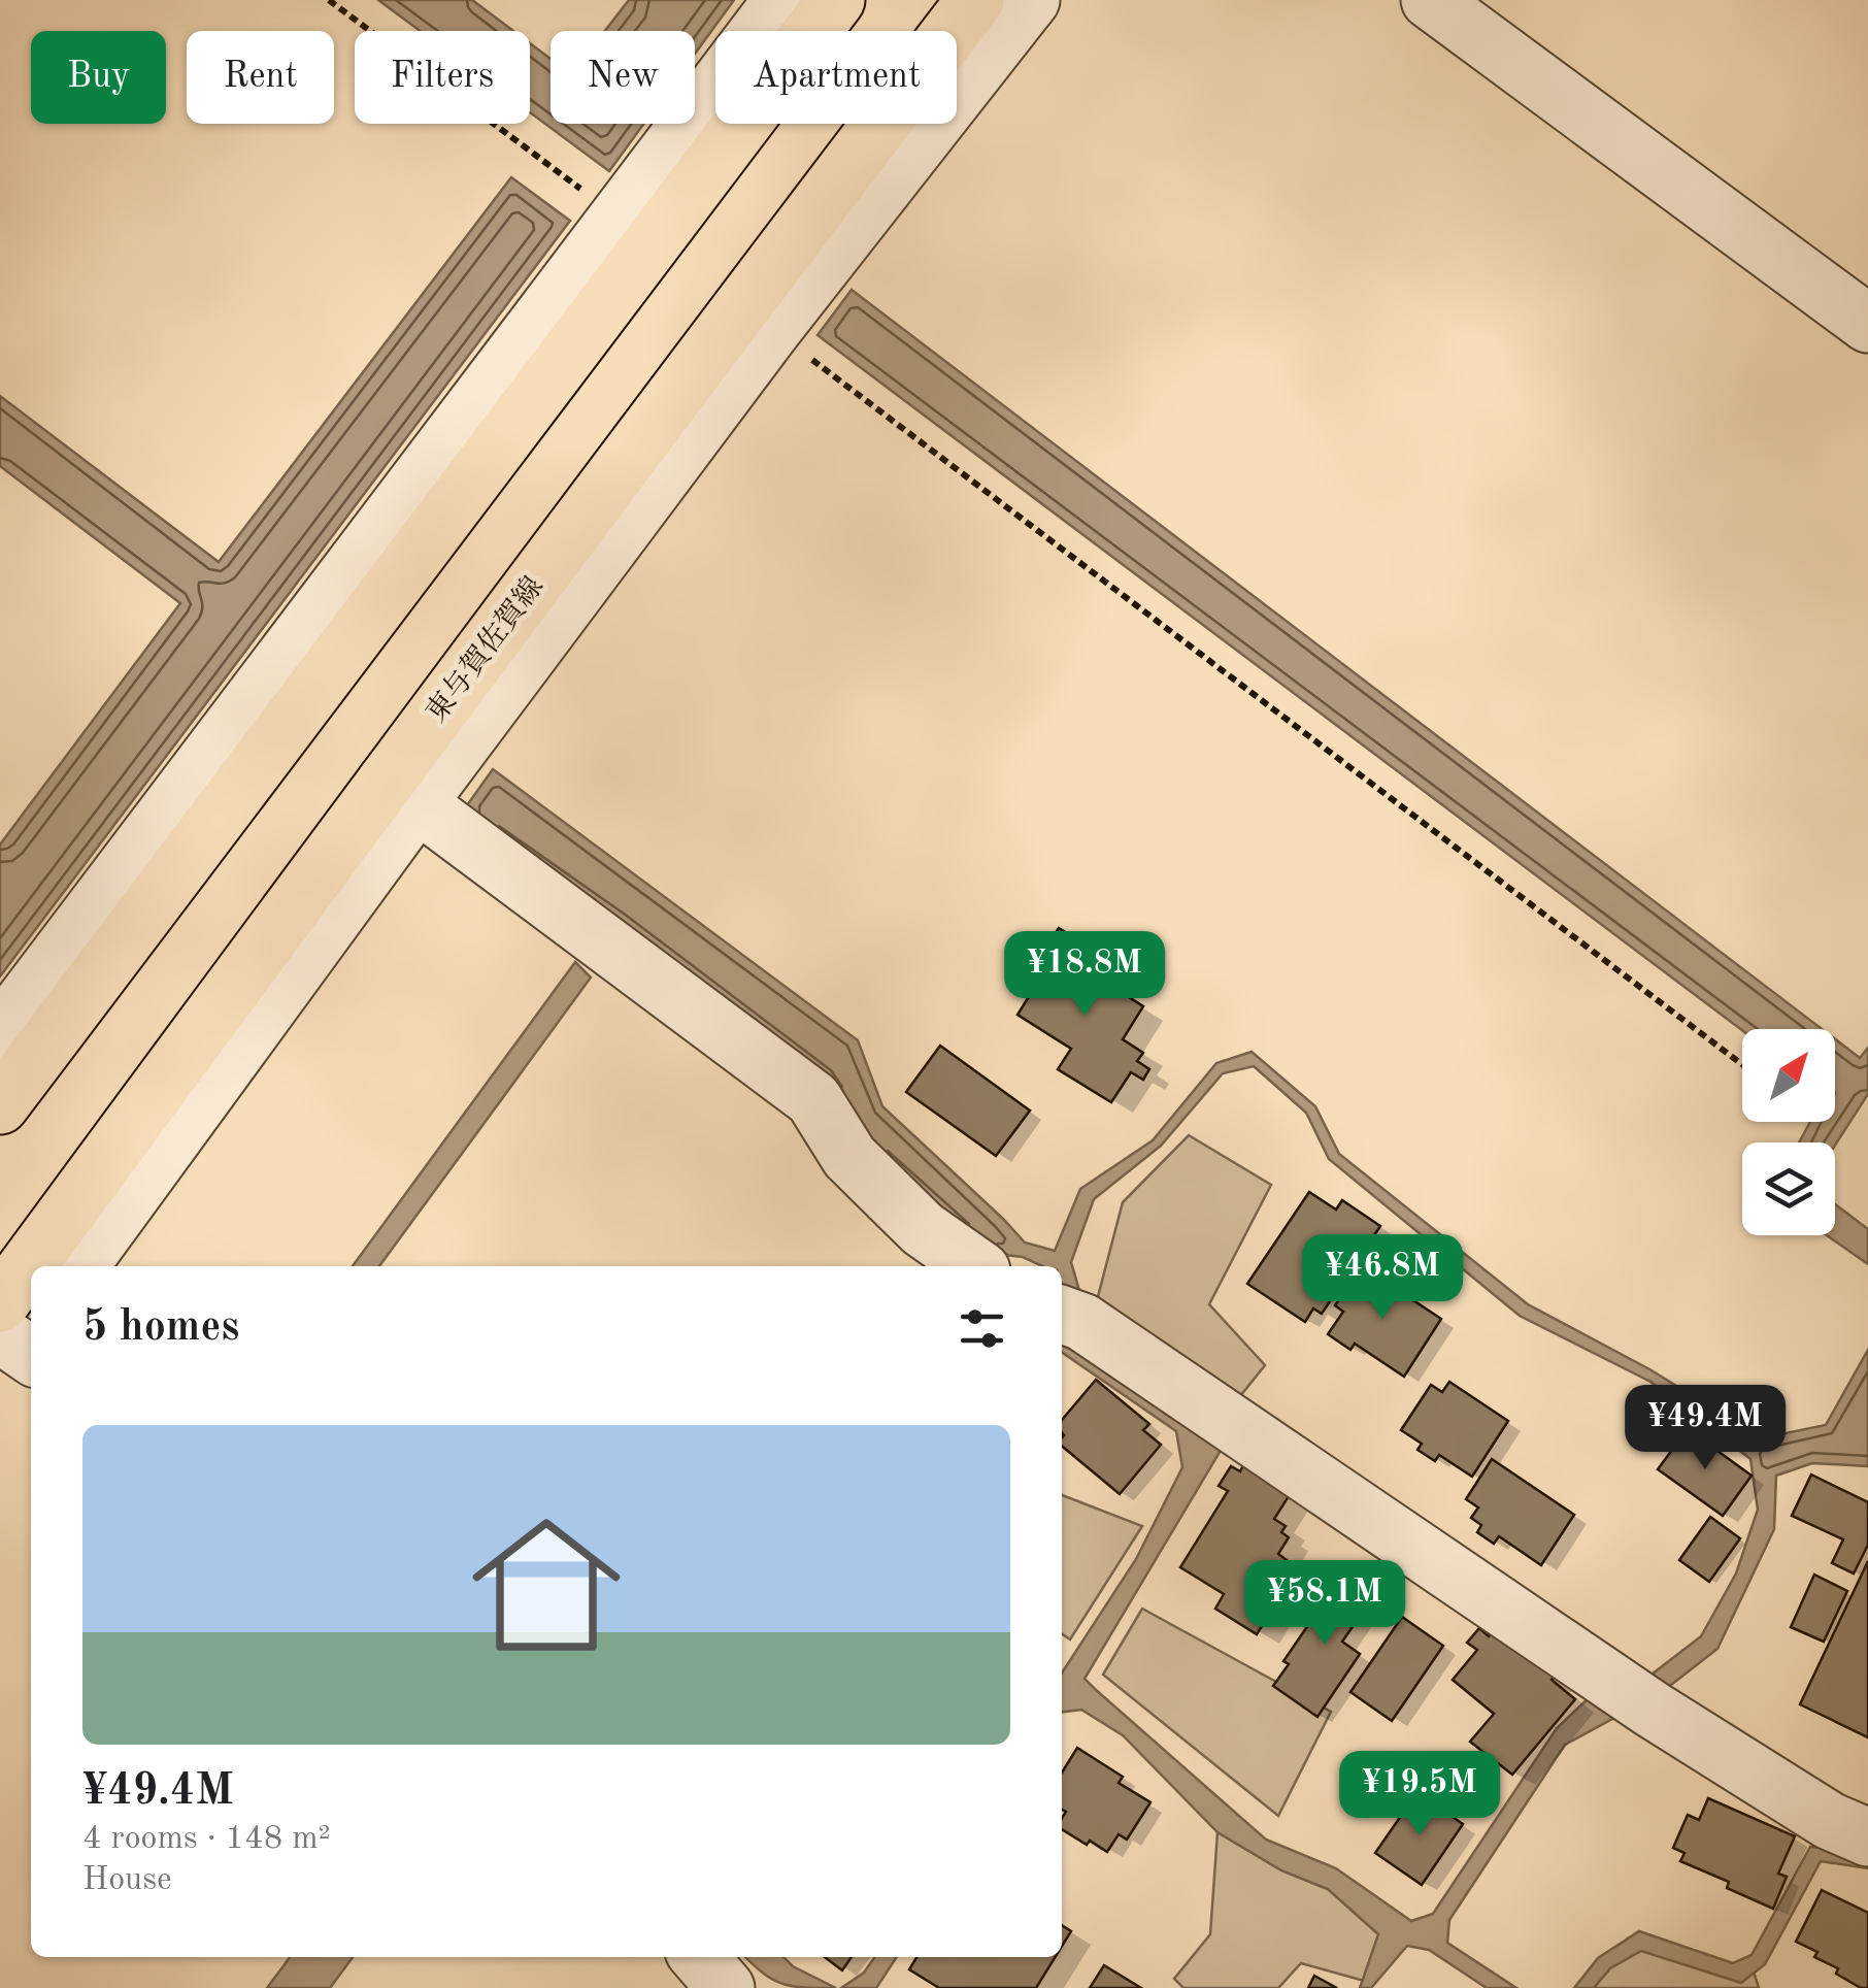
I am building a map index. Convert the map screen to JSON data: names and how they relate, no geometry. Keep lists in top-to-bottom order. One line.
{"streets":{"main road":["東与賀佐賀線"]},"north":"top right","page":{"chip":["Buy","Rent","Filters","New","Apartment"],"price":["¥18.8M","¥46.8M","¥49.4M","¥58.1M","¥19.5M"],"heading":"5 homes","list":[{"name":"¥49.4M","note":"4 rooms · 148 m² · House"}]}}
